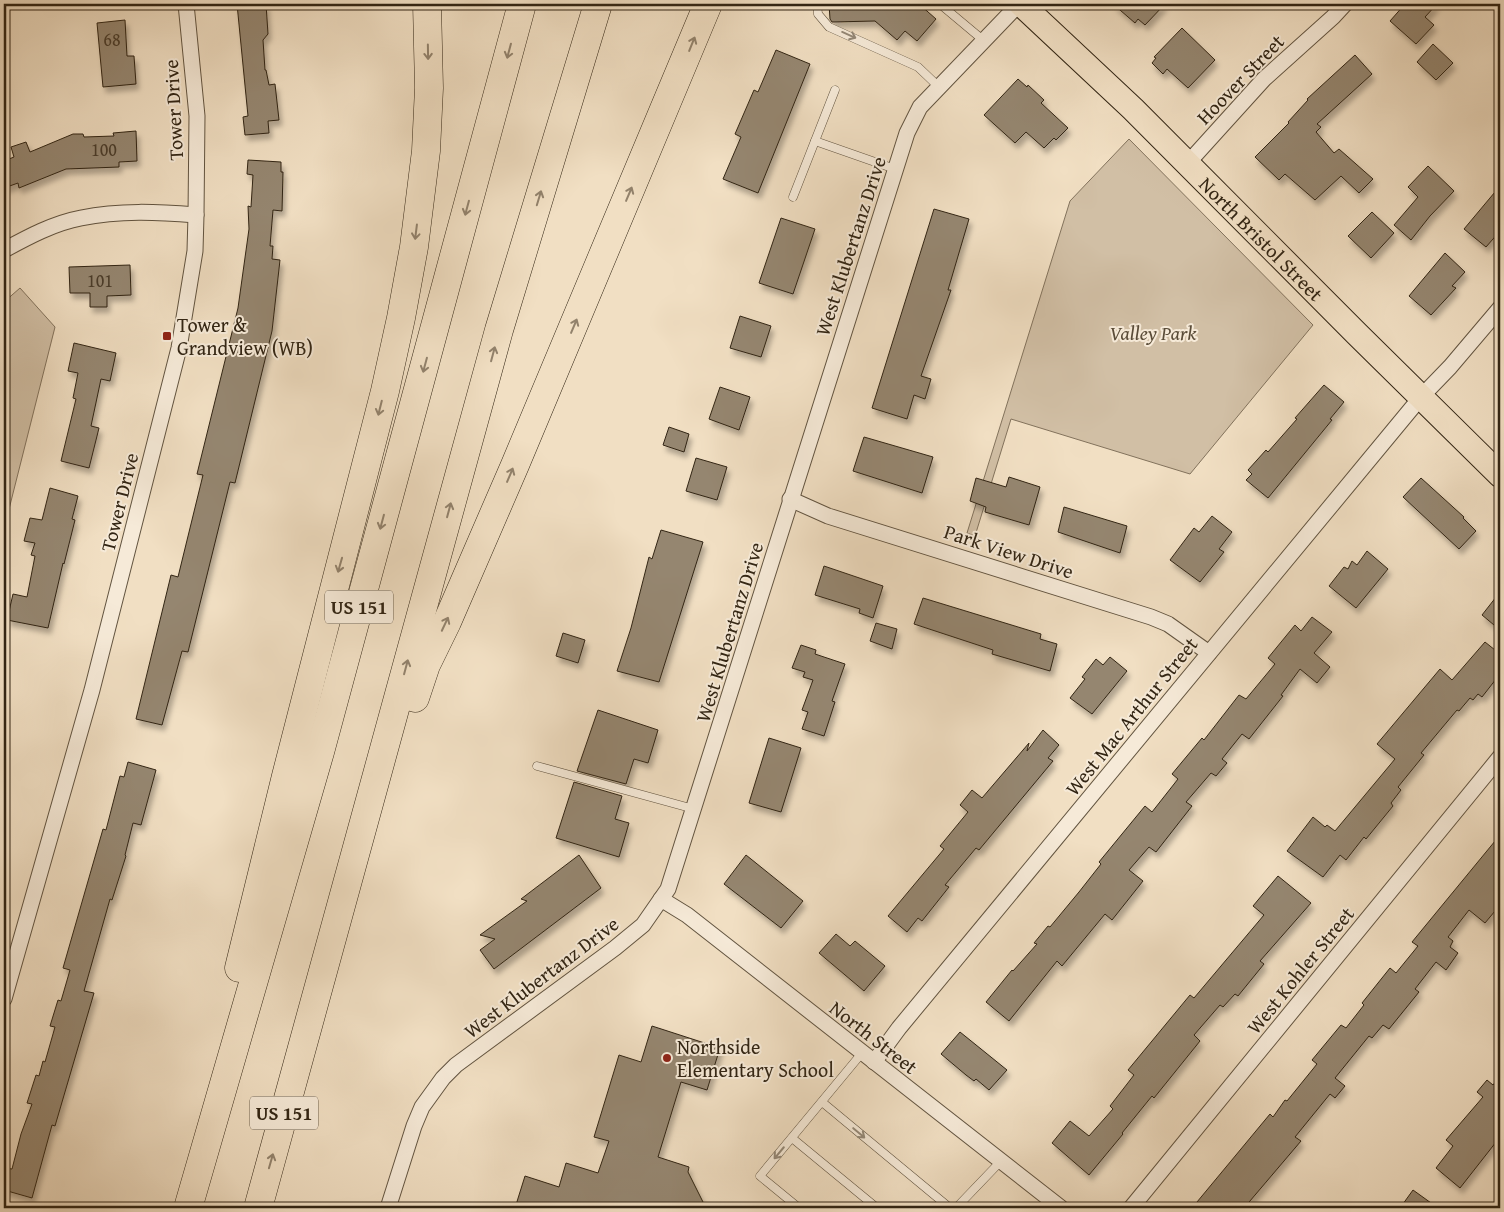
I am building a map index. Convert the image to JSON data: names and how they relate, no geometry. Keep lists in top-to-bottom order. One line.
{"streets":{"highway":["US 151"],"main road":["North Bristol Street"],"street":["Hoover Street","Tower Drive","West Klubertanz Drive","Park View Drive","West Mac Arthur Street","West Kohler Street","North Street"]},"crossings":[["Hoover Street","North Bristol Street"],["North Bristol Street","West Klubertanz Drive"],["North Bristol Street","West Mac Arthur Street"],["West Klubertanz Drive","Park View Drive"],["West Klubertanz Drive","North Street"],["Park View Drive","West Mac Arthur Street"],["West Mac Arthur Street","North Street"]],"parks":["Valley Park"],"places":{"transit":["Tower & Grandview (WB)"],"other":["Northside Elementary School"]},"house_numbers":["68","100","101"]}
